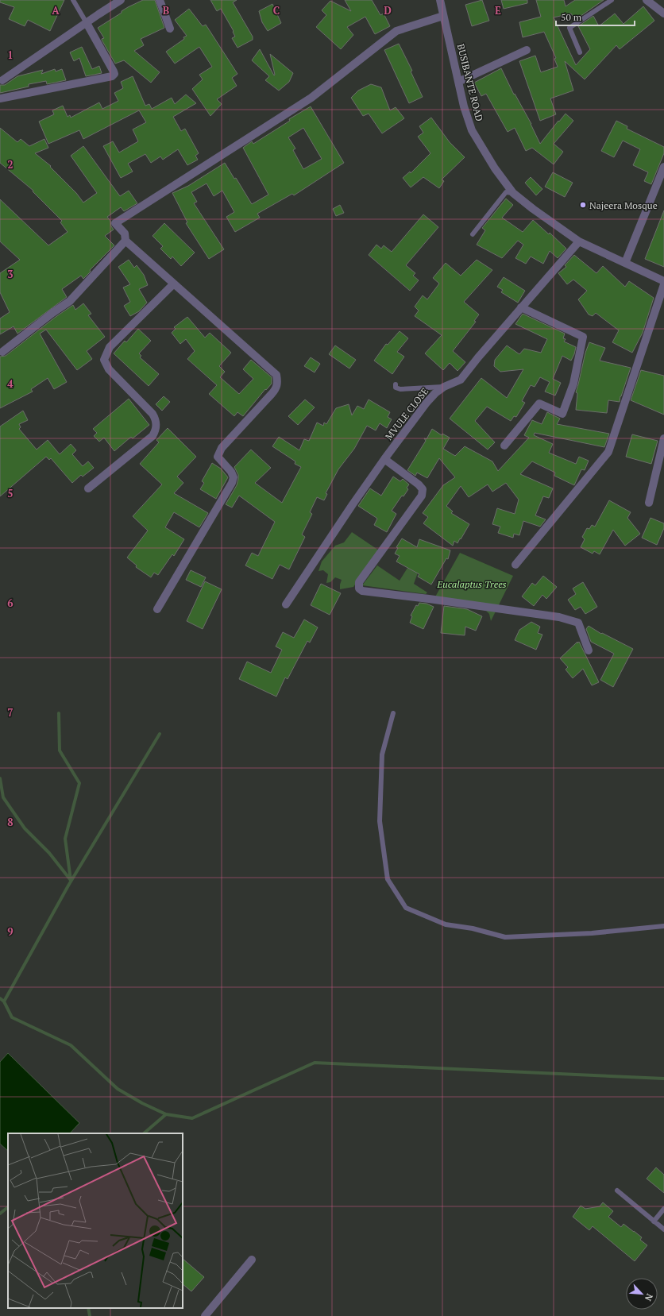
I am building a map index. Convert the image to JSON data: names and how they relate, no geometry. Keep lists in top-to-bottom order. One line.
{"streets":{"street":["BUSIBANTE ROAD","MVULE CLOSE"]},"crossings":[["BUSIBANTE ROAD","MVULE CLOSE"]],"parks":["Eucalaptus Trees"],"places":["Najeera Mosque"],"scale_bar":"50 m","north":"bottom right","grid":{"columns":["A","B","C","D","E"],"rows":["1","2","3","4","5","6","7","8","9"]}}
